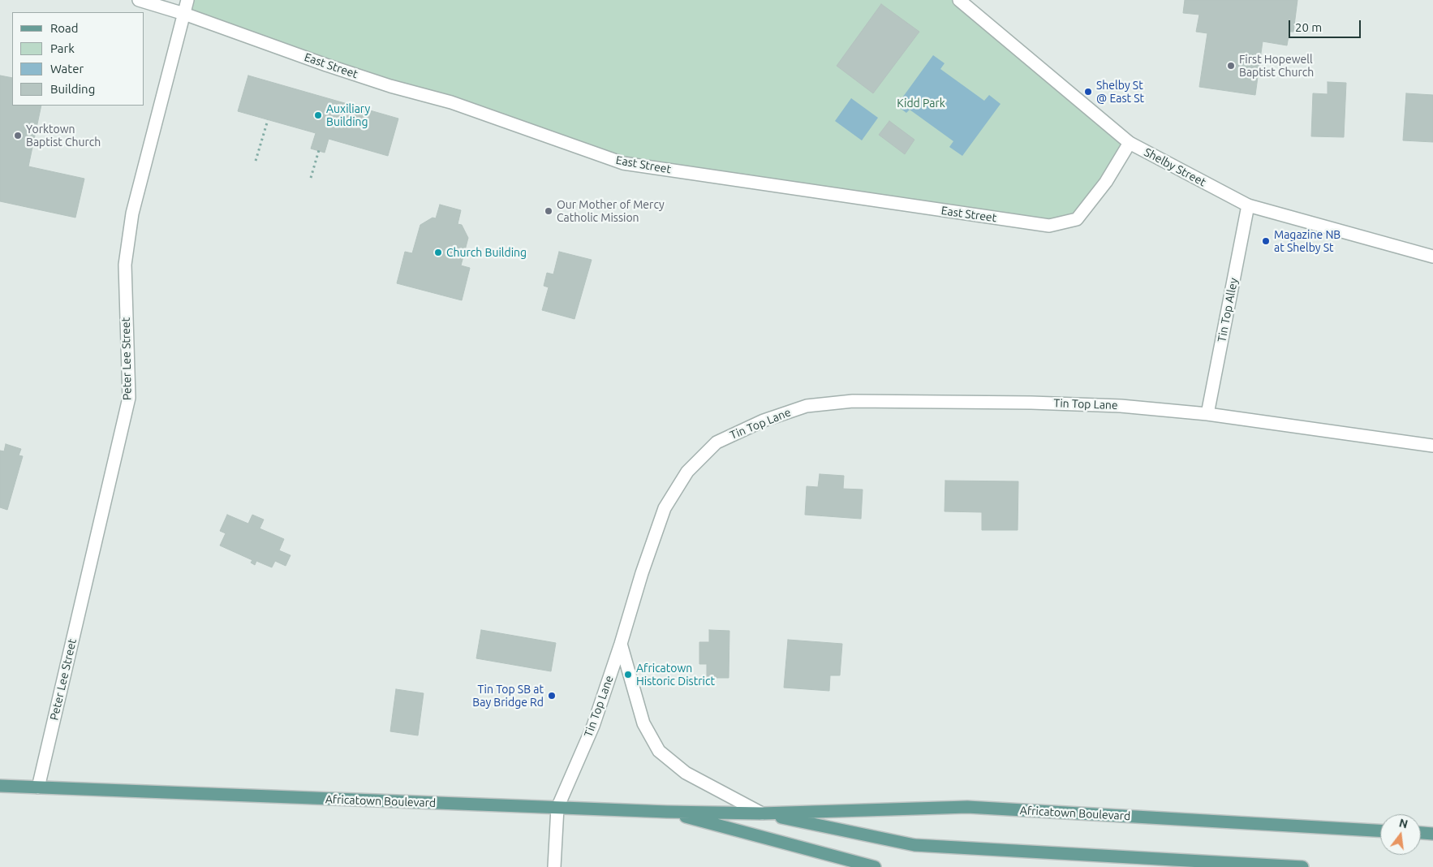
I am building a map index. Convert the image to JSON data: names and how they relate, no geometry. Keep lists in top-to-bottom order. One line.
{"streets":{"main road":["Africatown Boulevard"],"street":["East Street","Shelby Street","Tin Top Alley","Peter Lee Street","Tin Top Lane"]},"crossings":[["East Street","Shelby Street"],["East Street","Peter Lee Street"],["Shelby Street","Tin Top Alley"],["Tin Top Alley","Tin Top Lane"],["Peter Lee Street","Africatown Boulevard"],["Tin Top Lane","Africatown Boulevard"]],"parks":["Kidd Park"],"places":["First Hopewell Baptist Church","Shelby St @ East St","Auxiliary Building","Yorktown Baptist Church","Our Mother of Mercy Catholic Mission","Magazine NB at Shelby St","Church Building","Africatown Historic District","Tin Top SB at Bay Bridge Rd"],"legend":["Road","Park","Water","Building"],"scale_bar":"20 m","north":"top"}
